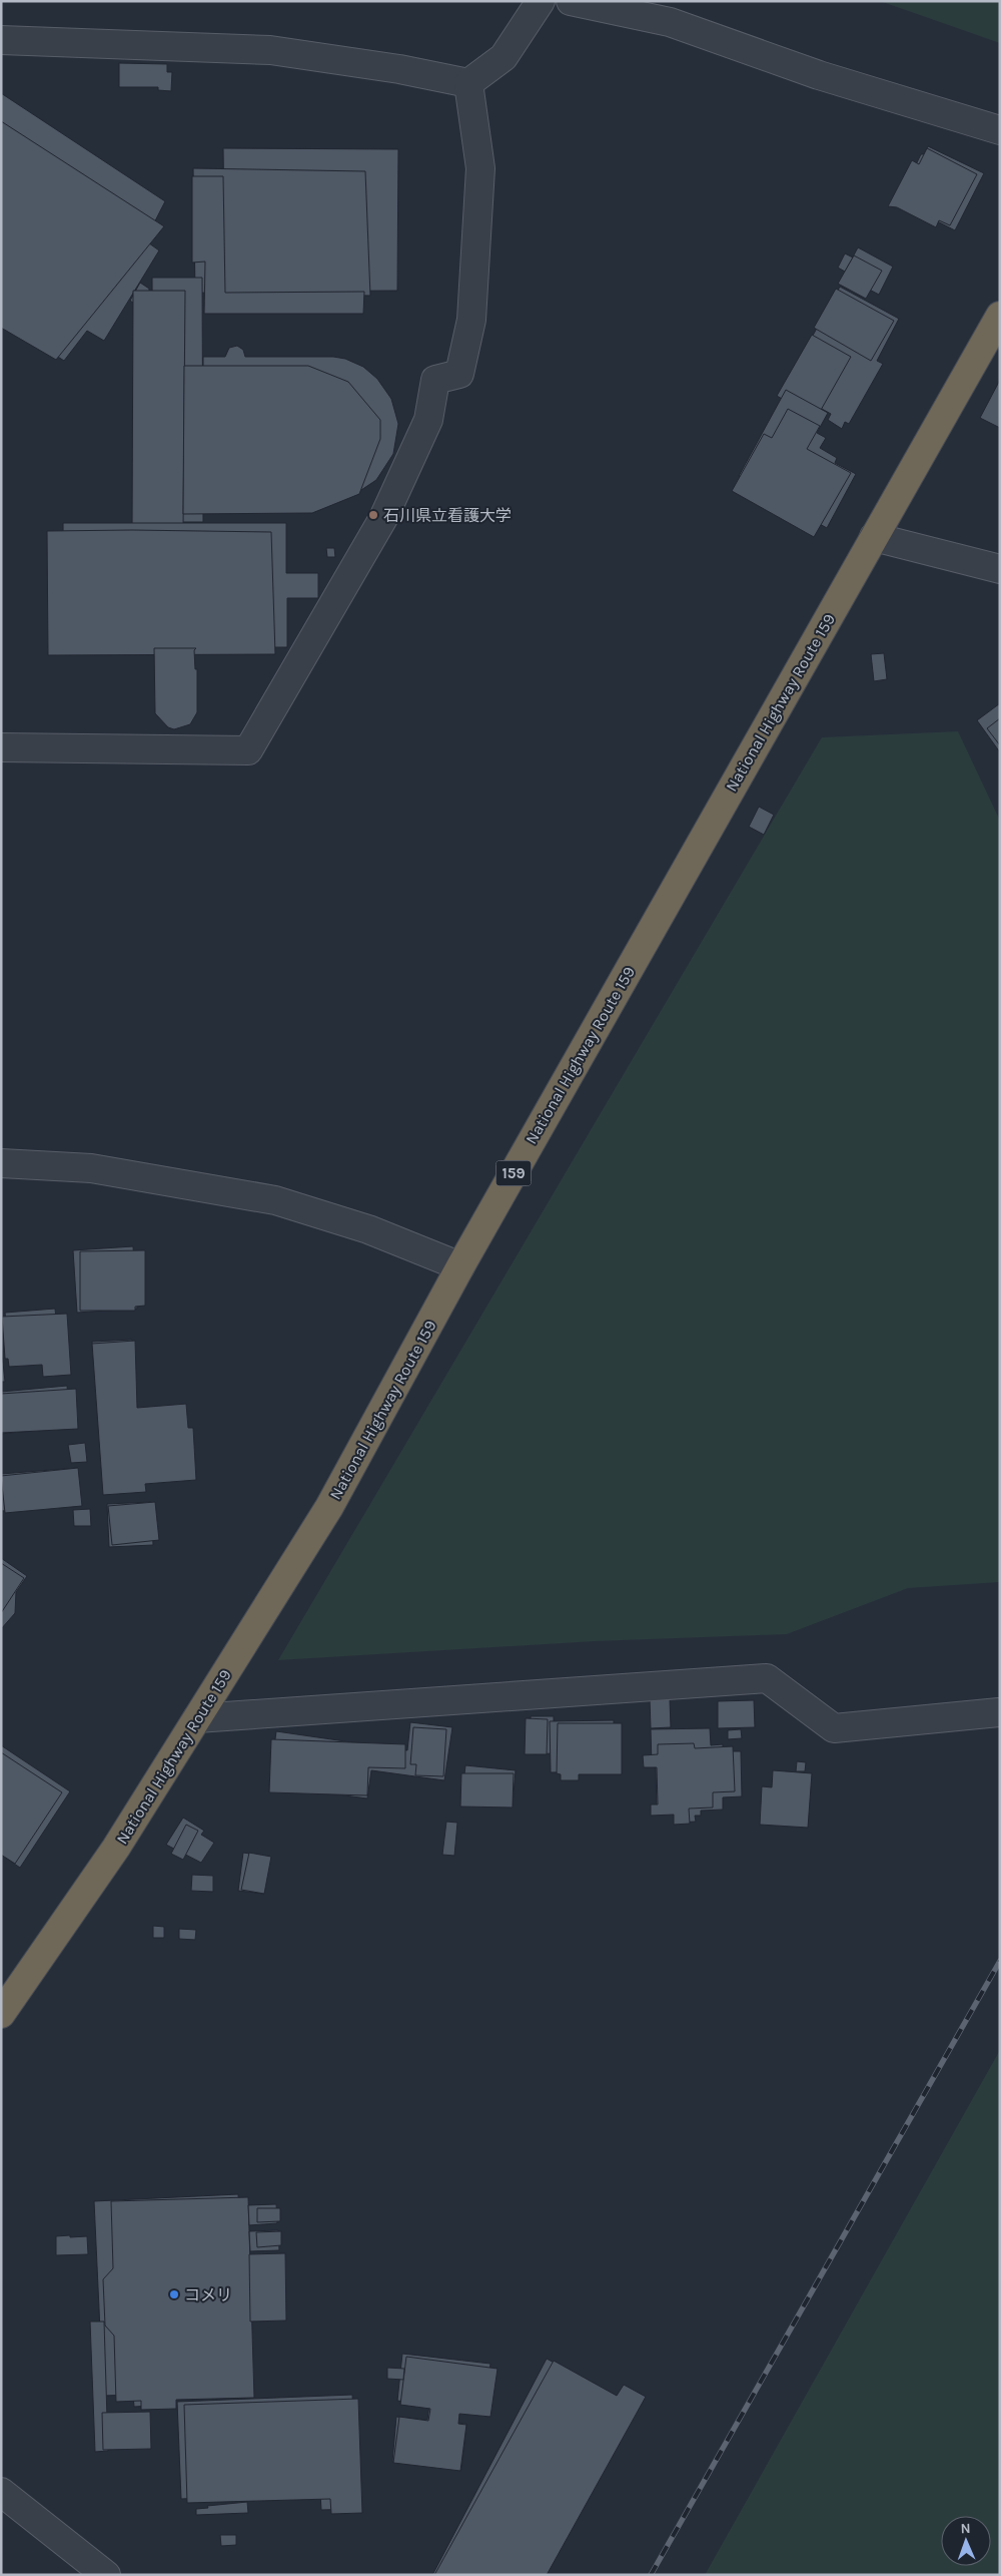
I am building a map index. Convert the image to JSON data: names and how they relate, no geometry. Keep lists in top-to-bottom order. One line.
{"streets":{"highway":["National Highway Route 159","159"]},"places":["石川県立看護大学","コメリ"],"north":"top"}
